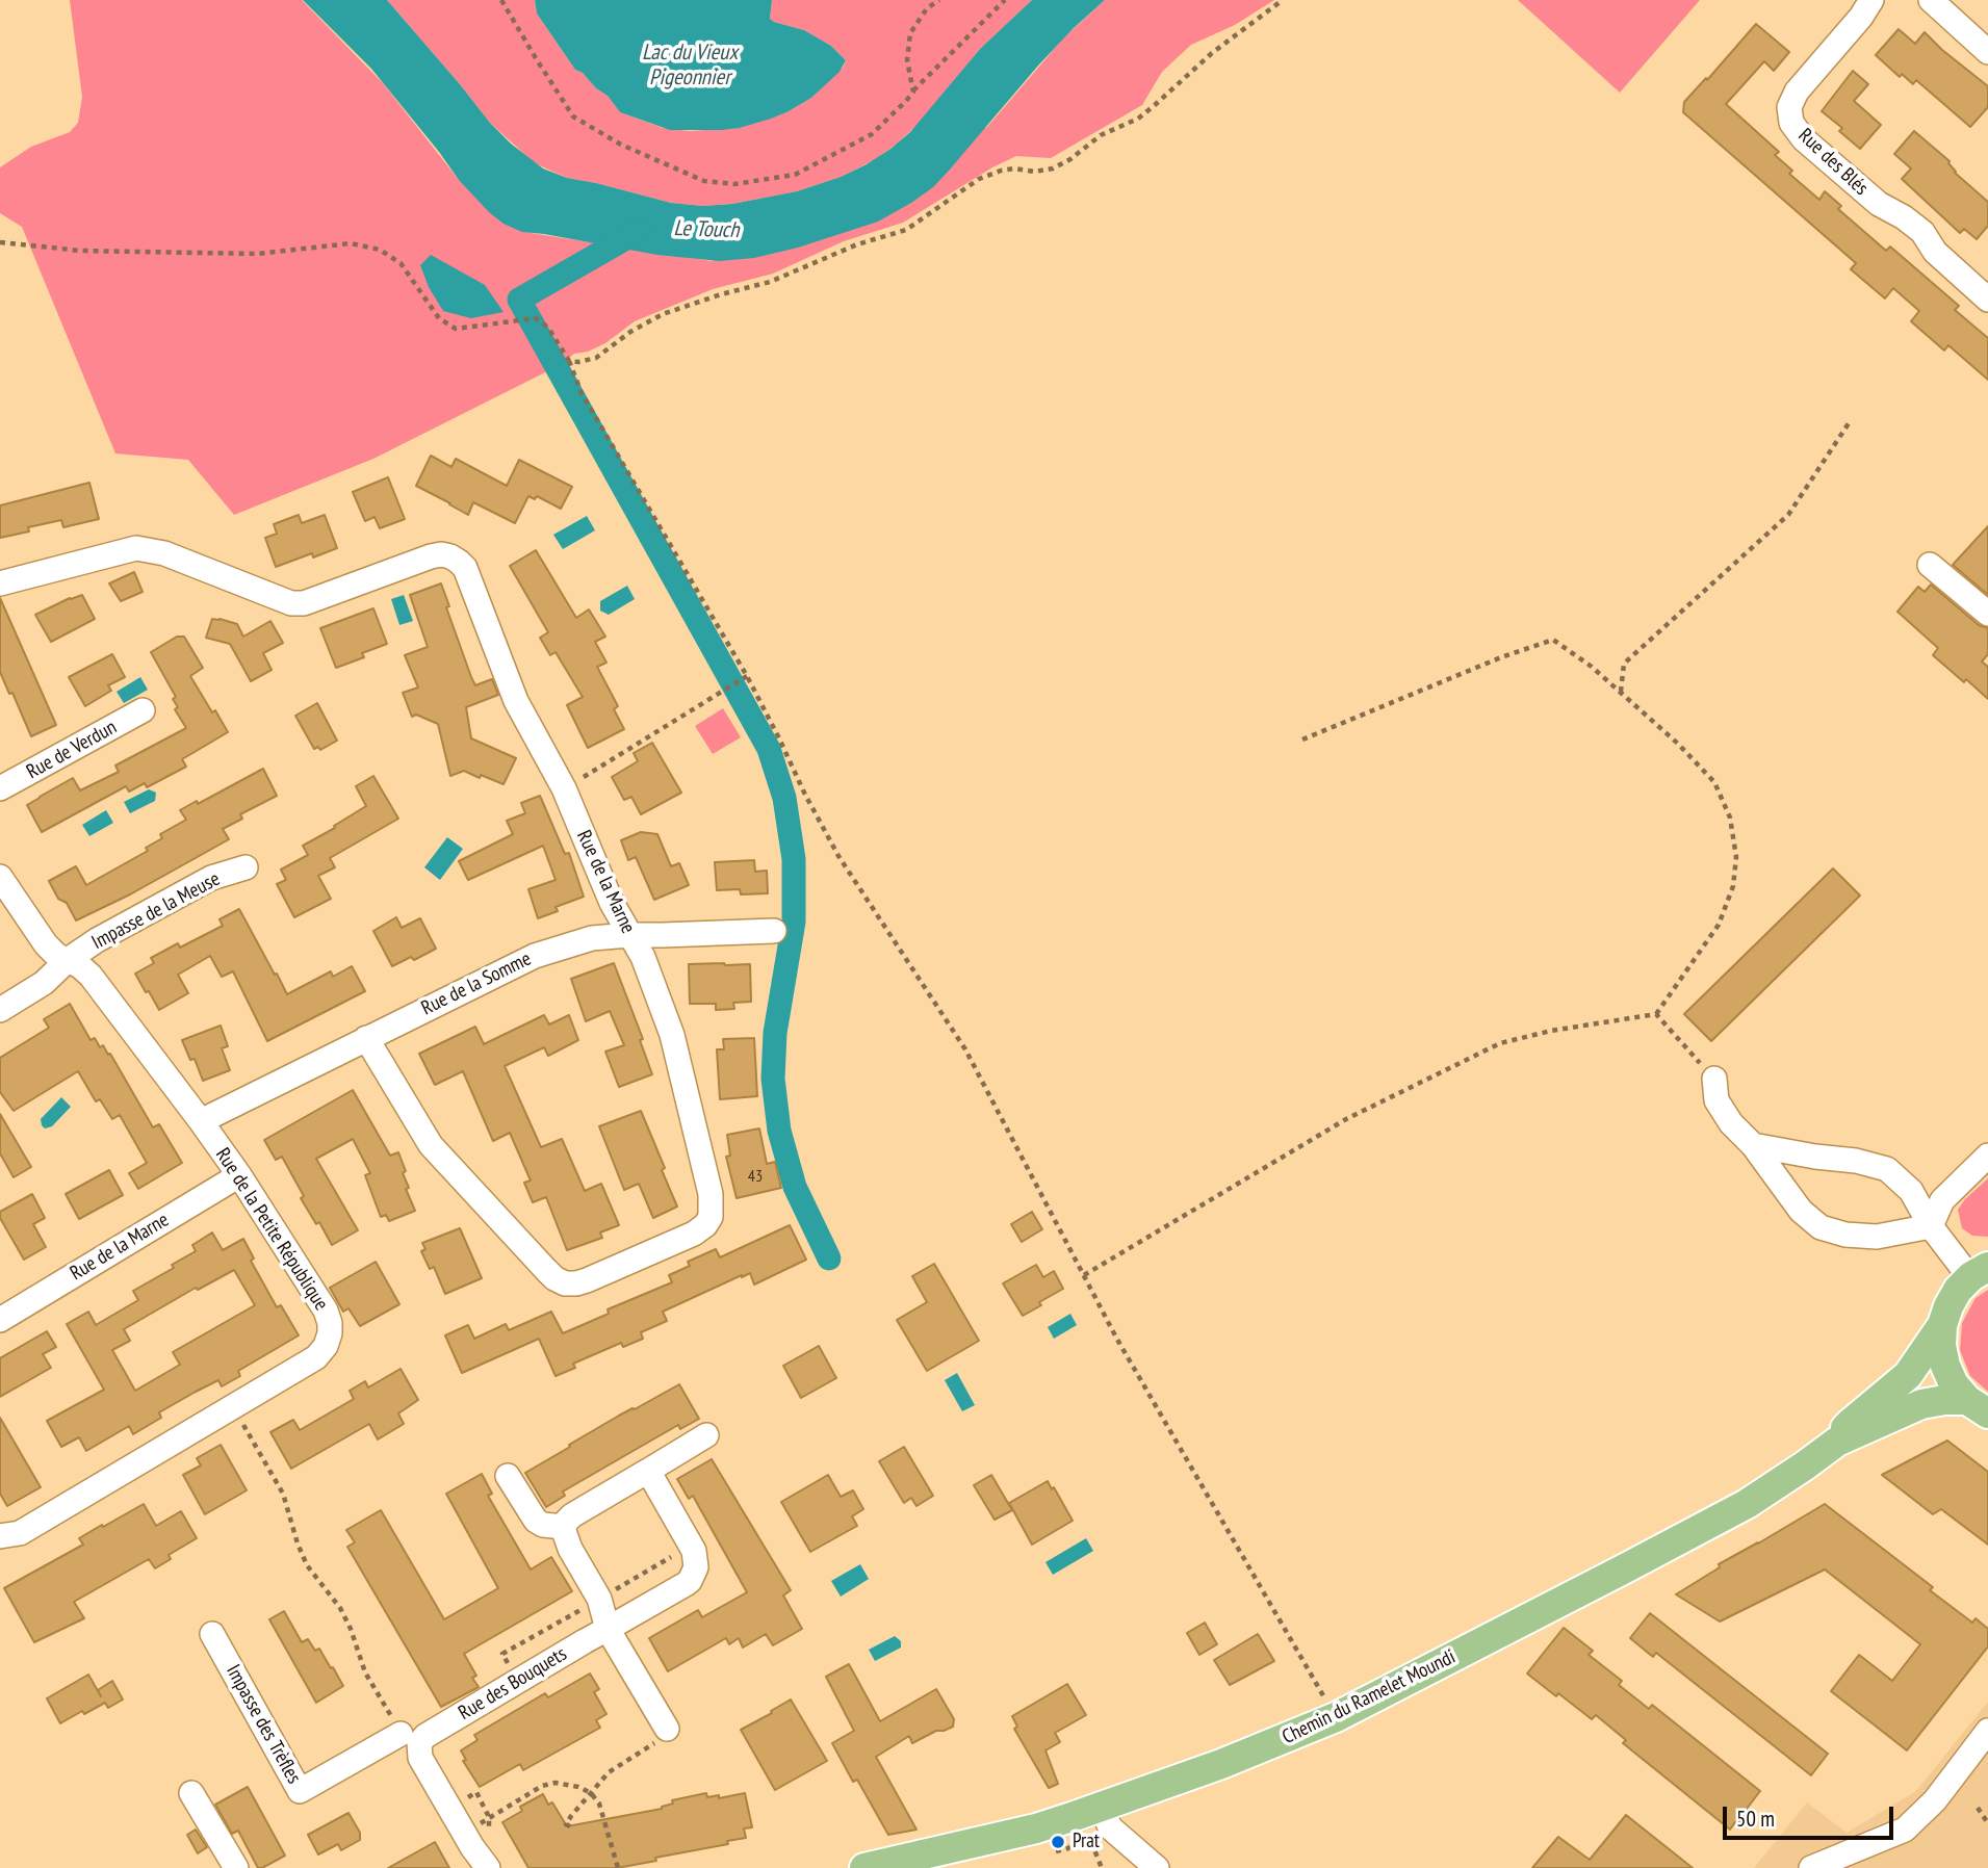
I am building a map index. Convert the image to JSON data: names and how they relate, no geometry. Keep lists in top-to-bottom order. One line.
{"streets":{"main road":["Chemin du Ramelet Moundi"],"street":["Rue des Blés","Rue de Verdun","Rue de la Marne","Impasse de la Meuse","Rue de la Somme","Rue de la Petite République","Rue des Bouquets","Impasse des Trèfles"]},"crossings":[["Rue de la Marne","Rue de la Somme"],["Rue de la Marne","Rue de la Petite République"],["Impasse de la Meuse","Rue de la Petite République"],["Rue de la Somme","Rue de la Petite République"],["Rue des Bouquets","Impasse des Trèfles"]],"water":["Lac du Vieux Pigeonnier","Le Touch"],"places":["Prat"],"house_numbers":["43"],"scale_bar":"50 m"}
